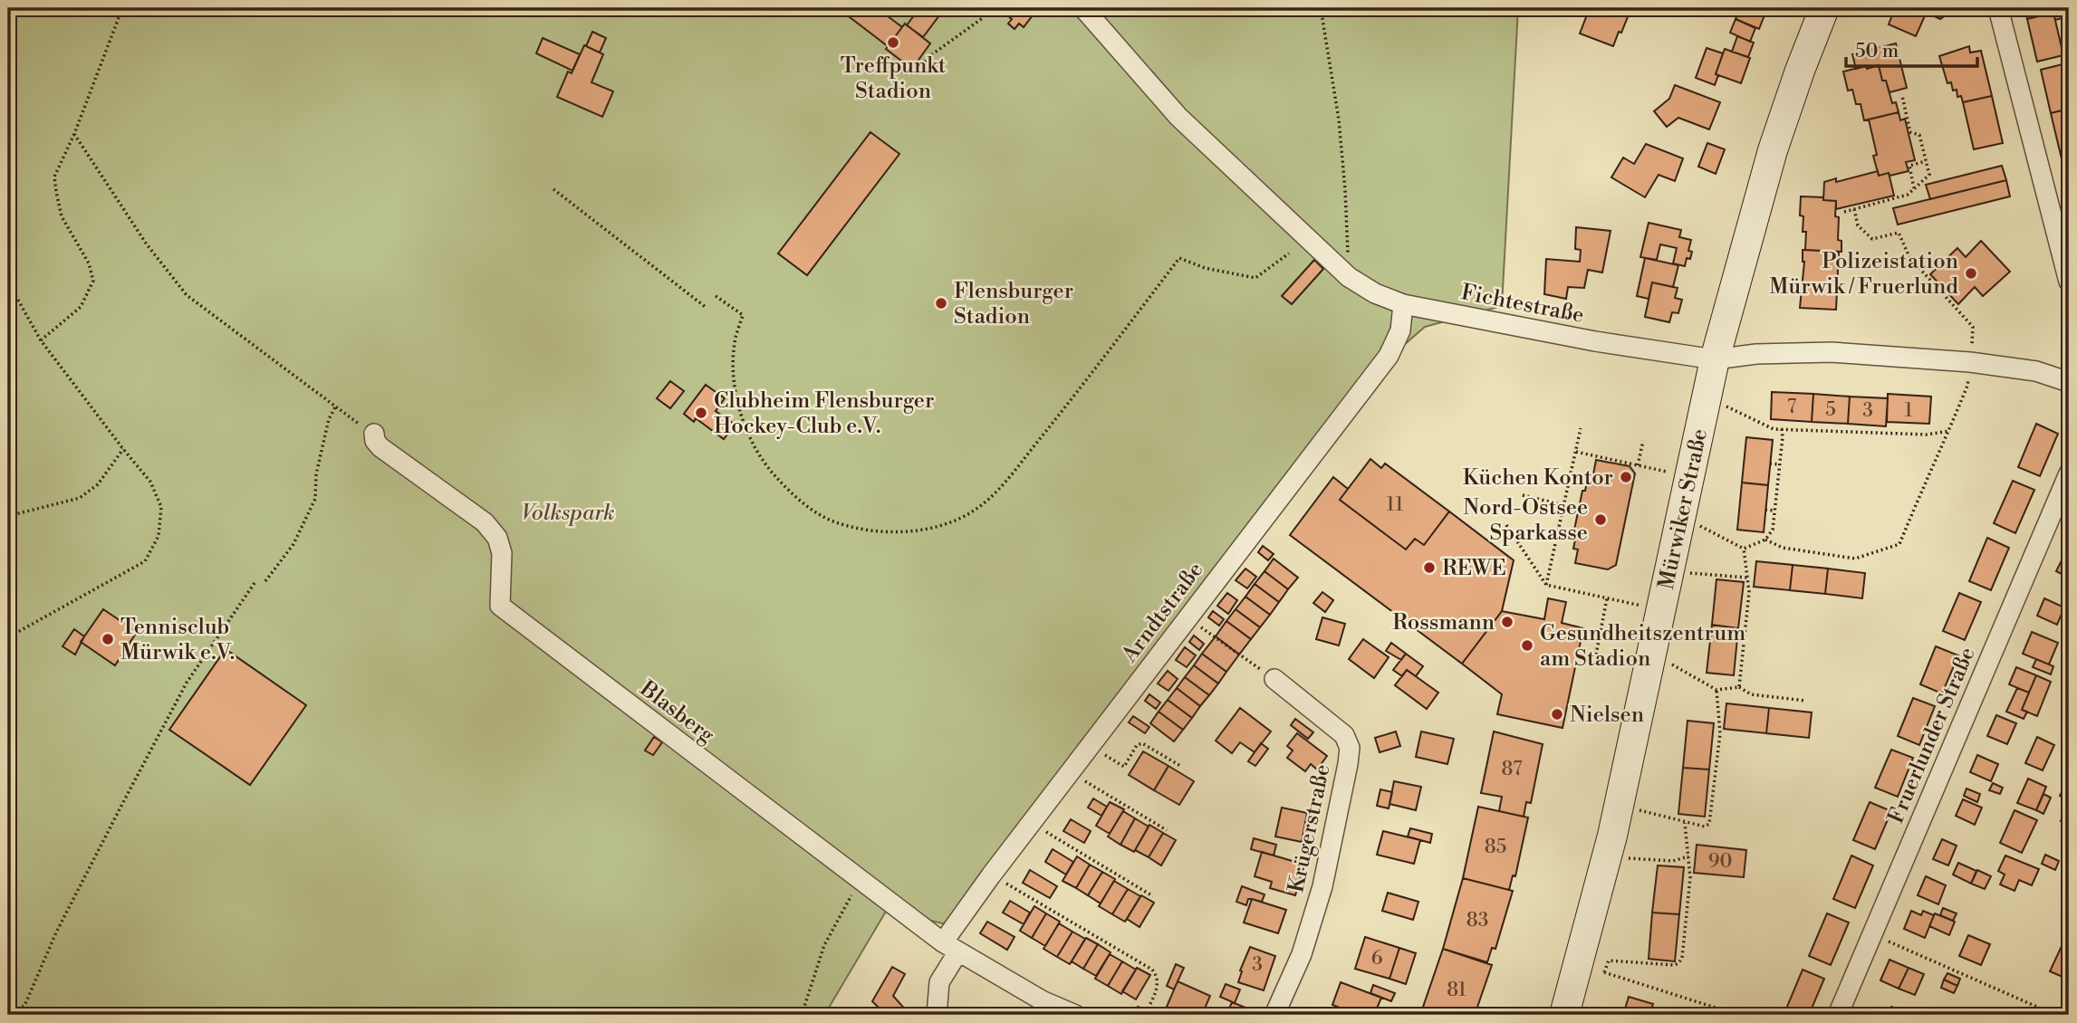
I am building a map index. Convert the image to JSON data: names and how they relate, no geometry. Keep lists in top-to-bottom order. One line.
{"streets":{"main road":["Mürwiker Straße"],"street":["Fichtestraße","Arndtstraße","Blasberg","Fruerlunder Straße","Krügerstraße"]},"crossings":[["Fichtestraße","Mürwiker Straße"],["Fichtestraße","Arndtstraße"],["Arndtstraße","Blasberg"]],"parks":["Volkspark"],"places":["Treffpunkt Stadion","Polizeistation Mürwik / Fruerlund","Flensburger Stadion","Clubheim Flensburger Hockey-Club e.V.","Küchen Kontor","Nord-Ostsee Sparkasse","REWE","Rossmann","Tennisclub Mürwik e.V.","Gesundheitszentrum am Stadion","Nielsen"],"house_numbers":["7","5","3","1","11","87","85","90","83","6","3","81"],"scale_bar":"50 m"}
